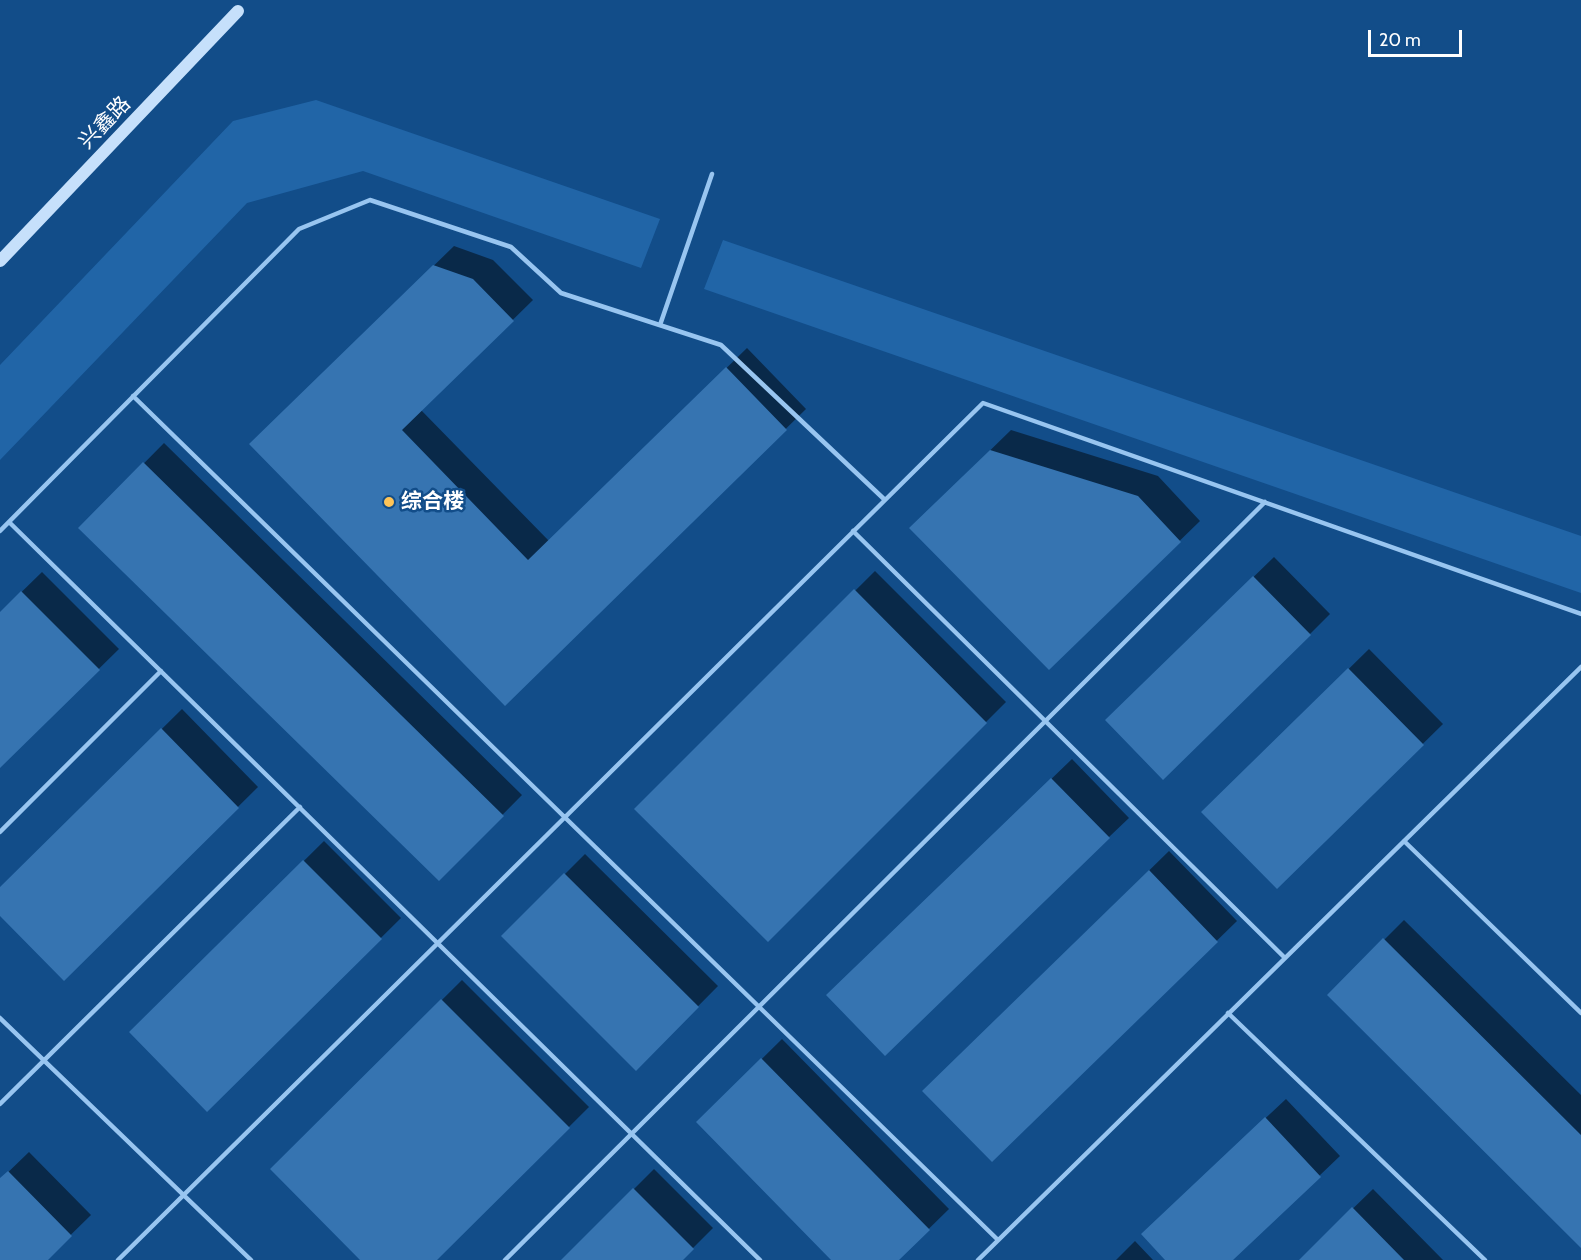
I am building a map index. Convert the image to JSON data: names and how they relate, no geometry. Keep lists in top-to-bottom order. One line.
{"streets":{"main road":["兴鑫路"]},"places":["综合楼"],"scale_bar":"20 m"}
